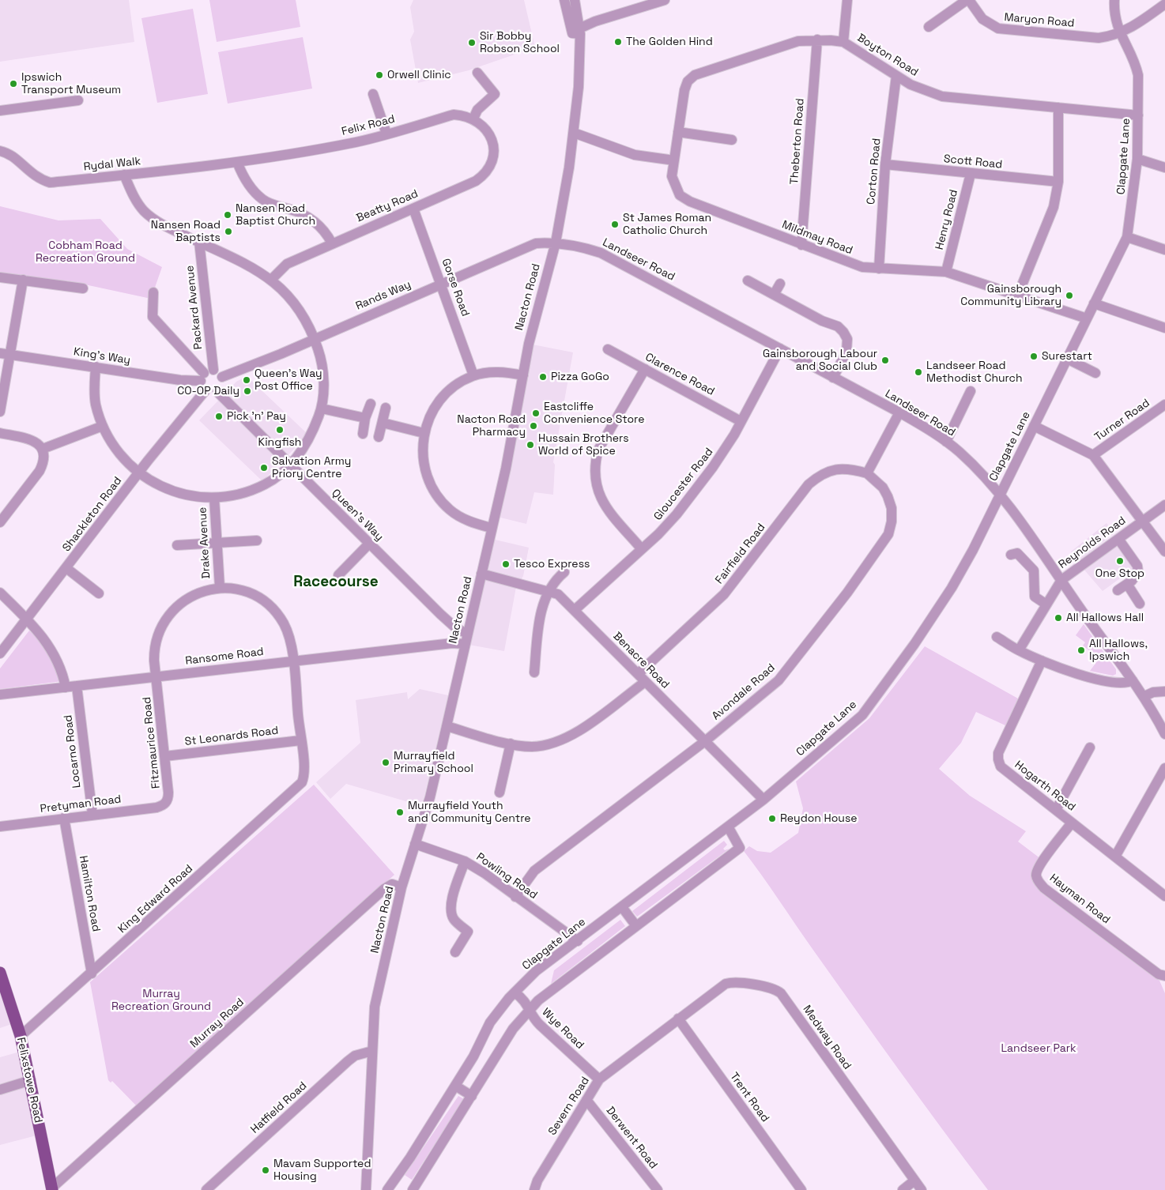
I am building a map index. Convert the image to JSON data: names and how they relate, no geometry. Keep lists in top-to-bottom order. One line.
{"streets":{"main road":["Felixstowe Road"],"street":["Maryon Road","Boyton Road","Felix Road","Theberton Road","Clapgate Lane","Scott Road","Rydal Walk","Corton Road","Beatty Road","Henry Road","Mildmay Road","Landseer Road","Gorse Road","Rands Way","Nacton Road","Packard Avenue","King's Way","Clarence Road","Turner Road","Gloucester Road","Shackleton Road","Queen's Way","Drake Avenue","Reynolds Road","Fairfield Road","Ransome Road","Benacre Road","Avondale Road","St Leonards Road","Fitzmaurice Road","Locarno Road","Hogarth Road","Pretyman Road","Powling Road","Hamilton Road","King Edward Road","Hayman Road","Murray Road","Wye Road","Medway Road","Trent Road","Severn Road","Hatfield Road","Derwent Road"]},"crossings":[["Maryon Road","Clapgate Lane"],["Boyton Road","Theberton Road"],["Boyton Road","Clapgate Lane"],["Boyton Road","Corton Road"],["Boyton Road","Mildmay Road"],["Felix Road","Rydal Walk"],["Felix Road","Beatty Road"],["Theberton Road","Mildmay Road"],["Clapgate Lane","Mildmay Road"],["Clapgate Lane","Landseer Road"],["Clapgate Lane","Benacre Road"],["Clapgate Lane","Powling Road"],["Clapgate Lane","Wye Road"],["Scott Road","Corton Road"],["Scott Road","Henry Road"],["Corton Road","Mildmay Road"],["Beatty Road","Gorse Road"],["Henry Road","Mildmay Road"],["Landseer Road","Rands Way"],["Landseer Road","Nacton Road"],["Landseer Road","Gloucester Road"],["Landseer Road","Reynolds Road"],["Gorse Road","Rands Way"],["Rands Way","Nacton Road"],["Rands Way","Packard Avenue"],["Rands Way","King's Way"],["Rands Way","Shackleton Road"],["Rands Way","Queen's Way"],["Nacton Road","Queen's Way"],["Nacton Road","Ransome Road"],["Nacton Road","Benacre Road"],["Nacton Road","Powling Road"],["Nacton Road","Murray Road"],["Nacton Road","Hatfield Road"],["Packard Avenue","King's Way"],["Packard Avenue","Shackleton Road"],["Packard Avenue","Queen's Way"],["King's Way","Shackleton Road"],["King's Way","Queen's Way"],["Clarence Road","Gloucester Road"],["Gloucester Road","Benacre Road"],["Shackleton Road","Queen's Way"],["Drake Avenue","Fitzmaurice Road"],["Fairfield Road","Benacre Road"],["Fairfield Road","Avondale Road"],["Ransome Road","Fitzmaurice Road"],["Ransome Road","Locarno Road"],["Benacre Road","Avondale Road"],["Avondale Road","Powling Road"],["St Leonards Road","Fitzmaurice Road"],["St Leonards Road","King Edward Road"],["Fitzmaurice Road","Pretyman Road"],["Locarno Road","Pretyman Road"],["Hogarth Road","Hayman Road"],["Pretyman Road","Hamilton Road"],["Hamilton Road","King Edward Road"],["King Edward Road","Felixstowe Road"],["Murray Road","Felixstowe Road"],["Wye Road","Severn Road"],["Medway Road","Trent Road"],["Medway Road","Severn Road"],["Trent Road","Severn Road"],["Severn Road","Derwent Road"]],"districts":["Racecourse"],"parks":["Cobham Road Recreation Ground","Murray Recreation Ground","Landseer Park"],"places":["The Golden Hind","Sir Bobby Robson School","Orwell Clinic","Ipswich Transport Museum","Nansen Road Baptist Church","St James Roman Catholic Church","Nansen Road Baptists","Gainsborough Community Library","Surestart","Gainsborough Labour and Social Club","Landseer Road Methodist Church","Pizza GoGo","Queen's Way Post Office","CO-OP Daily","Eastcliffe Convenience Store","Pick 'n' Pay","Nacton Road Pharmacy","Kingfish","Hussain Brothers World of Spice","Salvation Army Priory Centre","One Stop","Tesco Express","All Hallows Hall","All Hallows, Ipswich","Murrayfield Primary School","Murrayfield Youth and Community Centre","Reydon House","Mavam Supported Housing"]}
